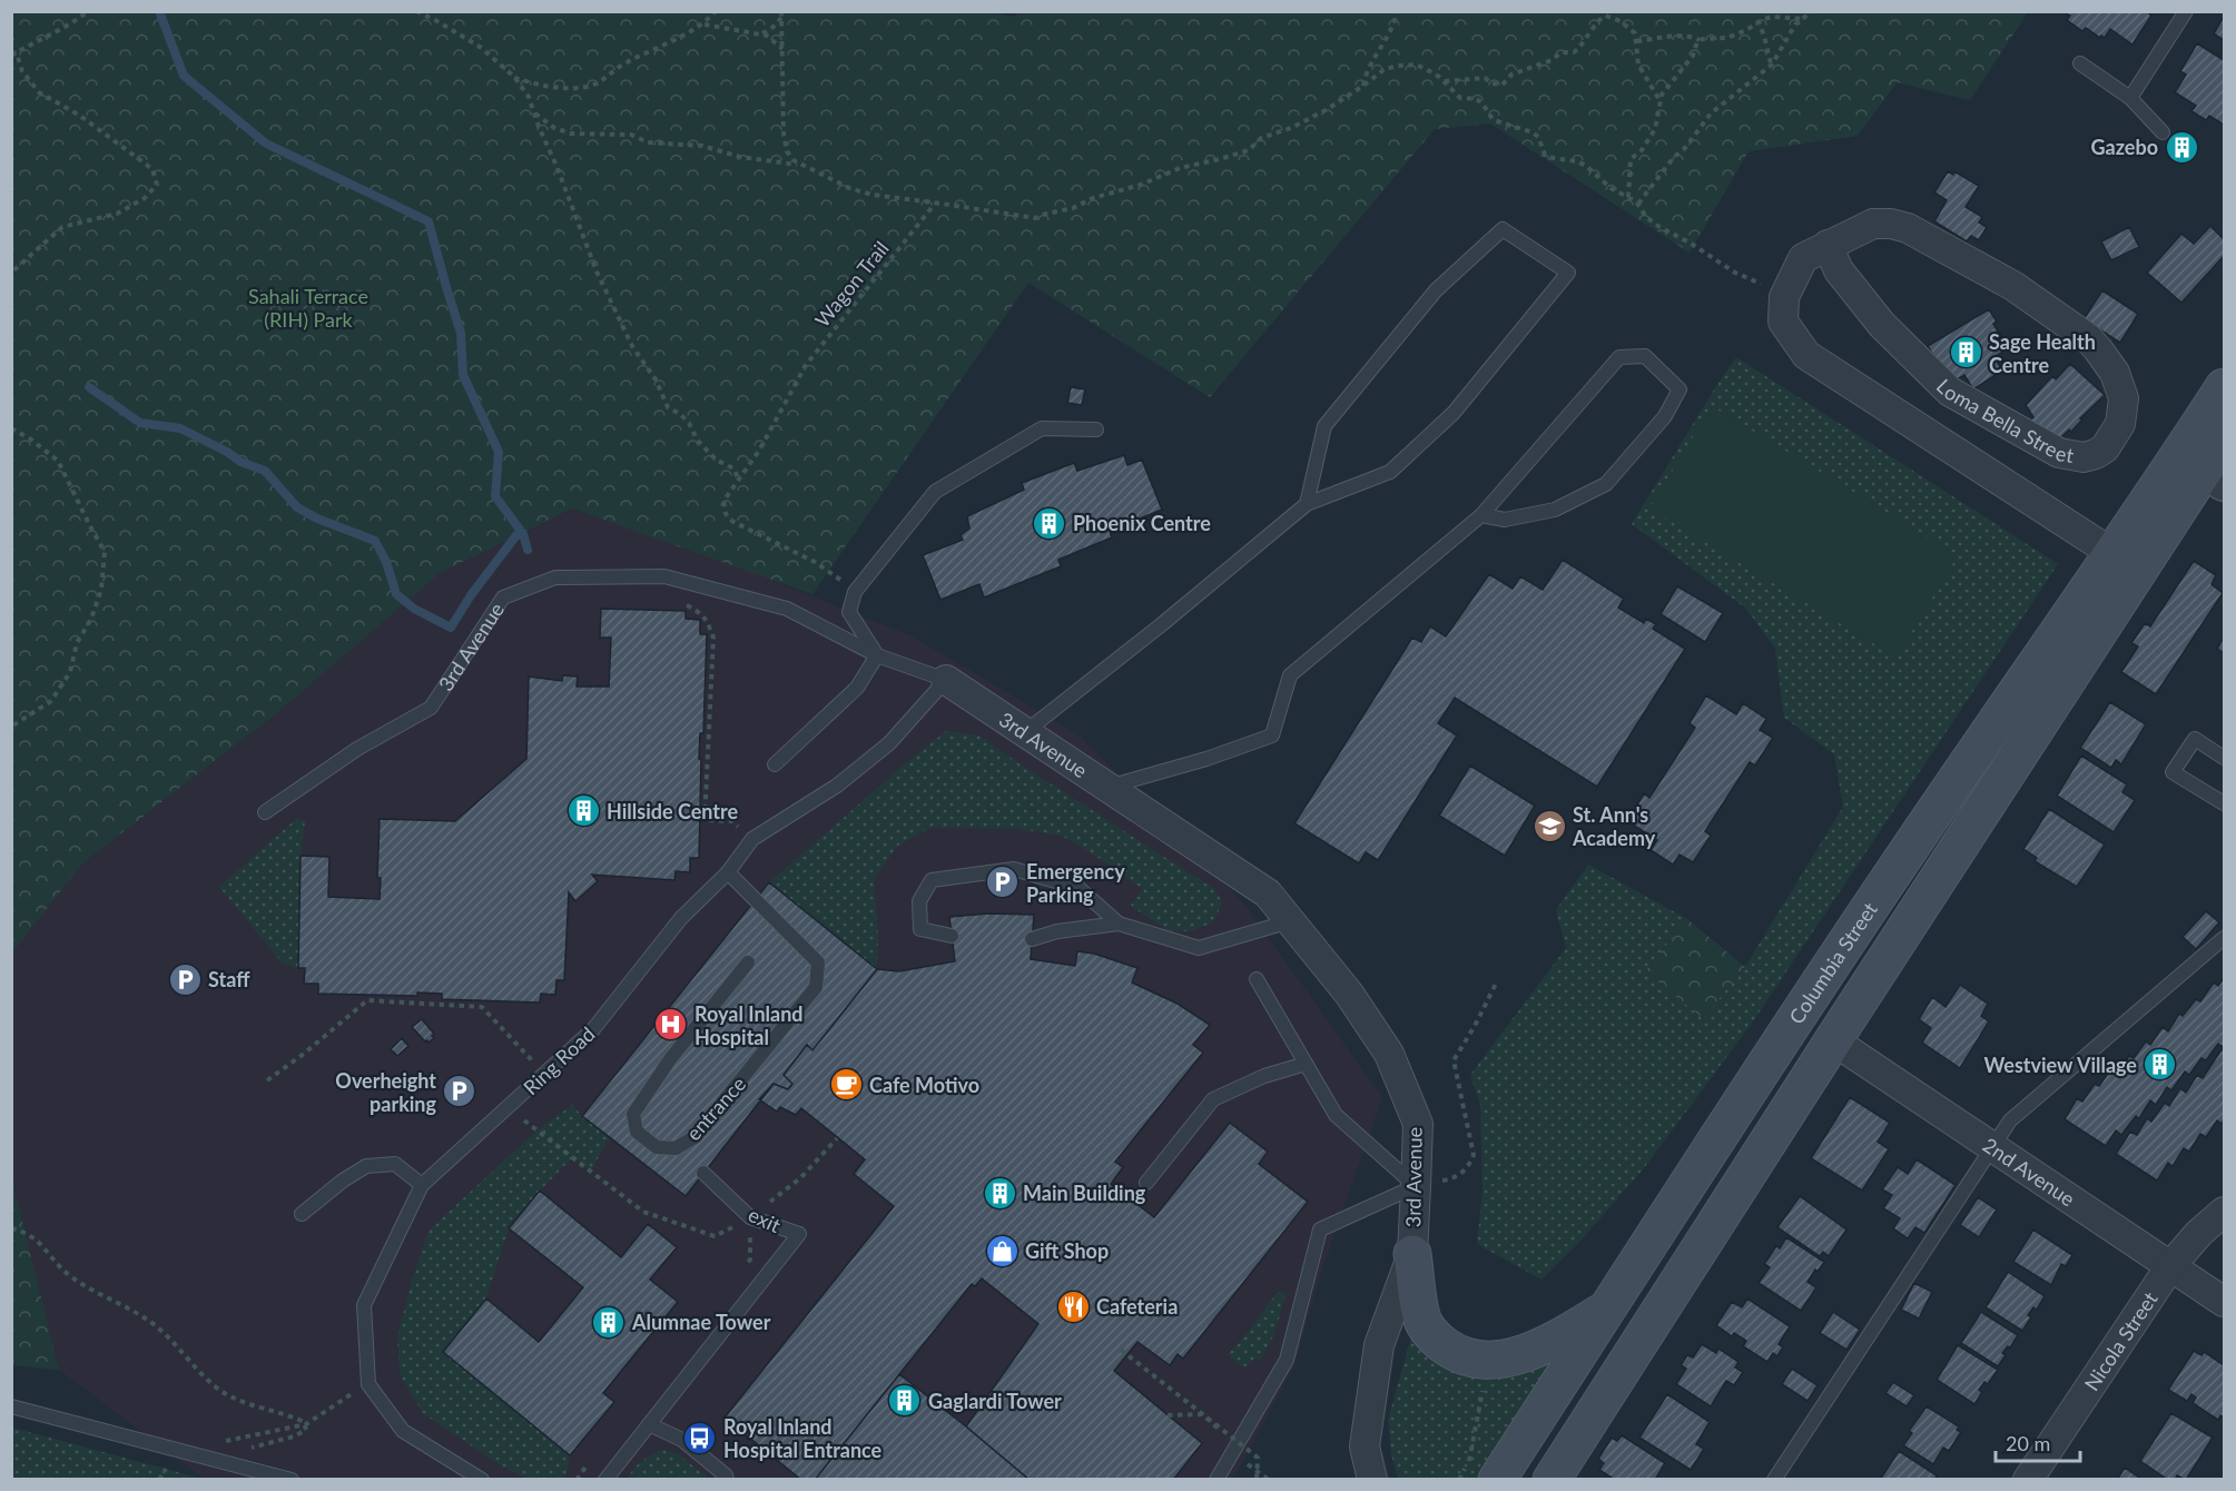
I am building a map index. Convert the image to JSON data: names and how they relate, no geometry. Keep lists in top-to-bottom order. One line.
{"streets":{"main road":["Columbia Street"],"street":["Loma Bella Street","3rd Avenue","2nd Avenue","Nicola Street"],"lane":["Ring Road","entrance","exit"],"path":["Wagon Trail"]},"crossings":[["3rd Avenue","Ring Road"],["Columbia Street","2nd Avenue"],["Ring Road","entrance"],["2nd Avenue","Nicola Street"]],"parks":["Sahali Terrace (RIH) Park"],"places":{"building":["Gazebo","Sage Health Centre","Phoenix Centre","Hillside Centre","Westview Village","Main Building","Alumnae Tower","Gaglardi Tower"],"school or university":["St. Ann's Academy"],"parking":["Emergency Parking","Staff","Overheight parking"],"hospital":["Royal Inland Hospital"],"cafe":["Cafe Motivo"],"shop":["Gift Shop"],"restaurant":["Cafeteria"],"bus stop":["Royal Inland Hospital Entrance"]},"scale_bar":"20 m"}
